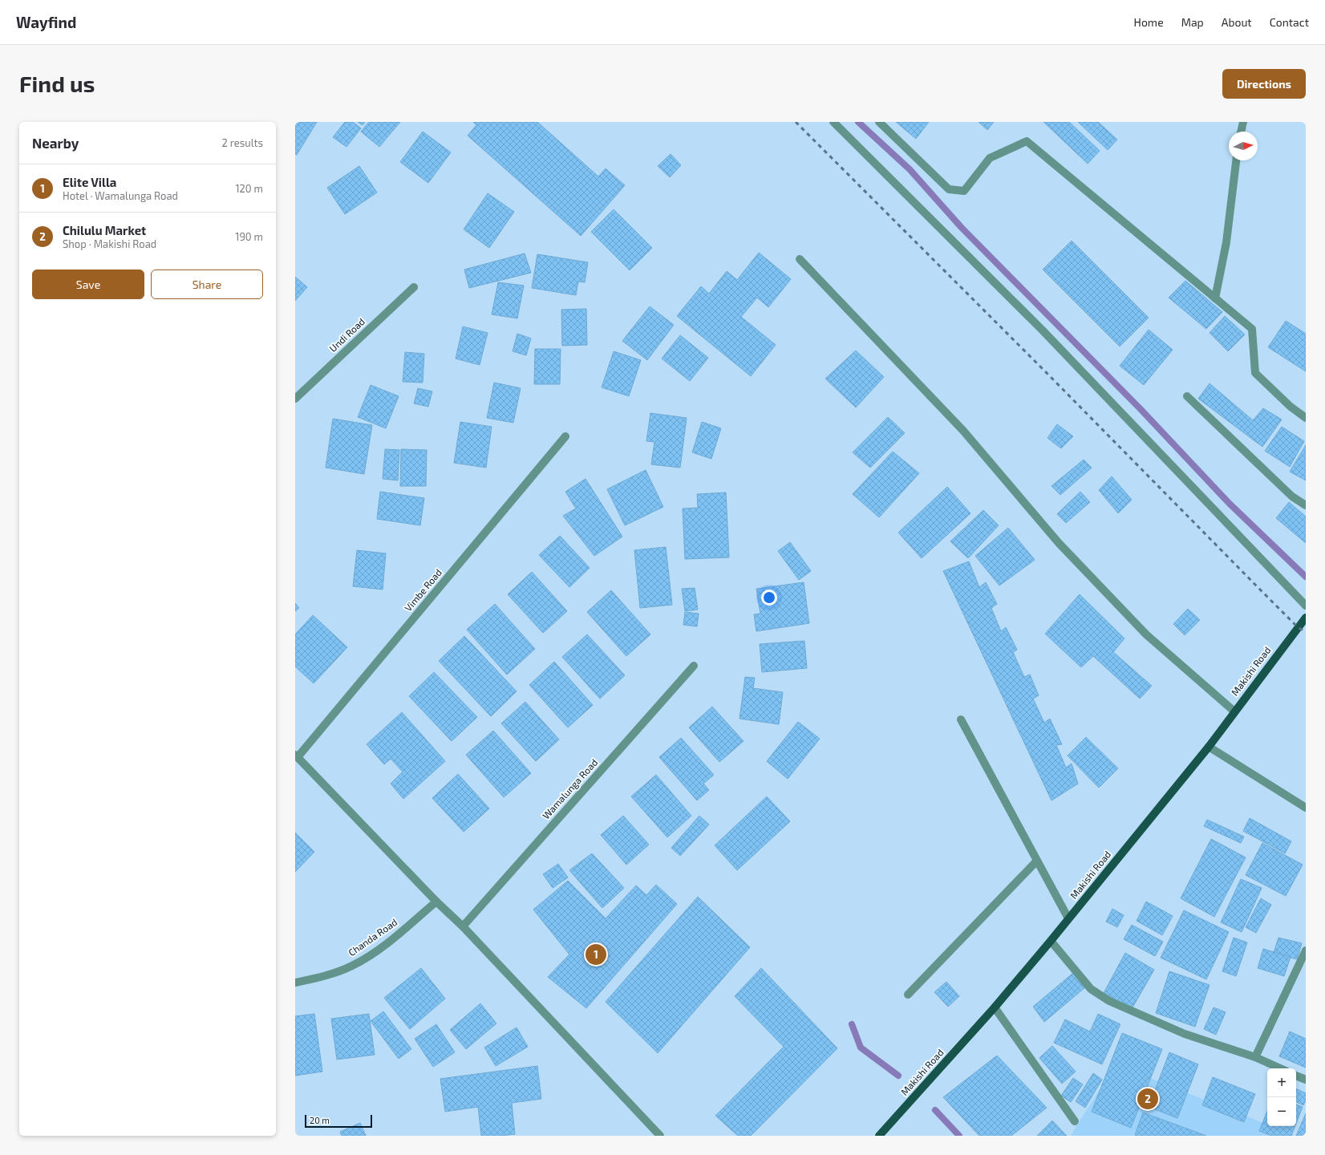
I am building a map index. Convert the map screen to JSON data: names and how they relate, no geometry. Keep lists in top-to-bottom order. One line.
{"streets":{"main road":["Makishi Road"],"street":["Undi Road","Vimbe Road","Wamalunga Road","Chanda Road"]},"scale_bar":"20 m","north":"right","page":{"header":"Wayfind","nav":["Home","Map","About","Contact"],"buttons":["Directions",["Save","Share"]],"title":"Find us","heading":["Nearby","2 results"],"list":[{"mark":"1","name":"Elite Villa","note":"Hotel · Wamalunga Road","value":"120 m"},{"mark":"2","name":"Chilulu Market","note":"Shop · Makishi Road","value":"190 m"}],"pins":["1","2"],"map_buttons":["+","−"],"scale":"20 m"}}
